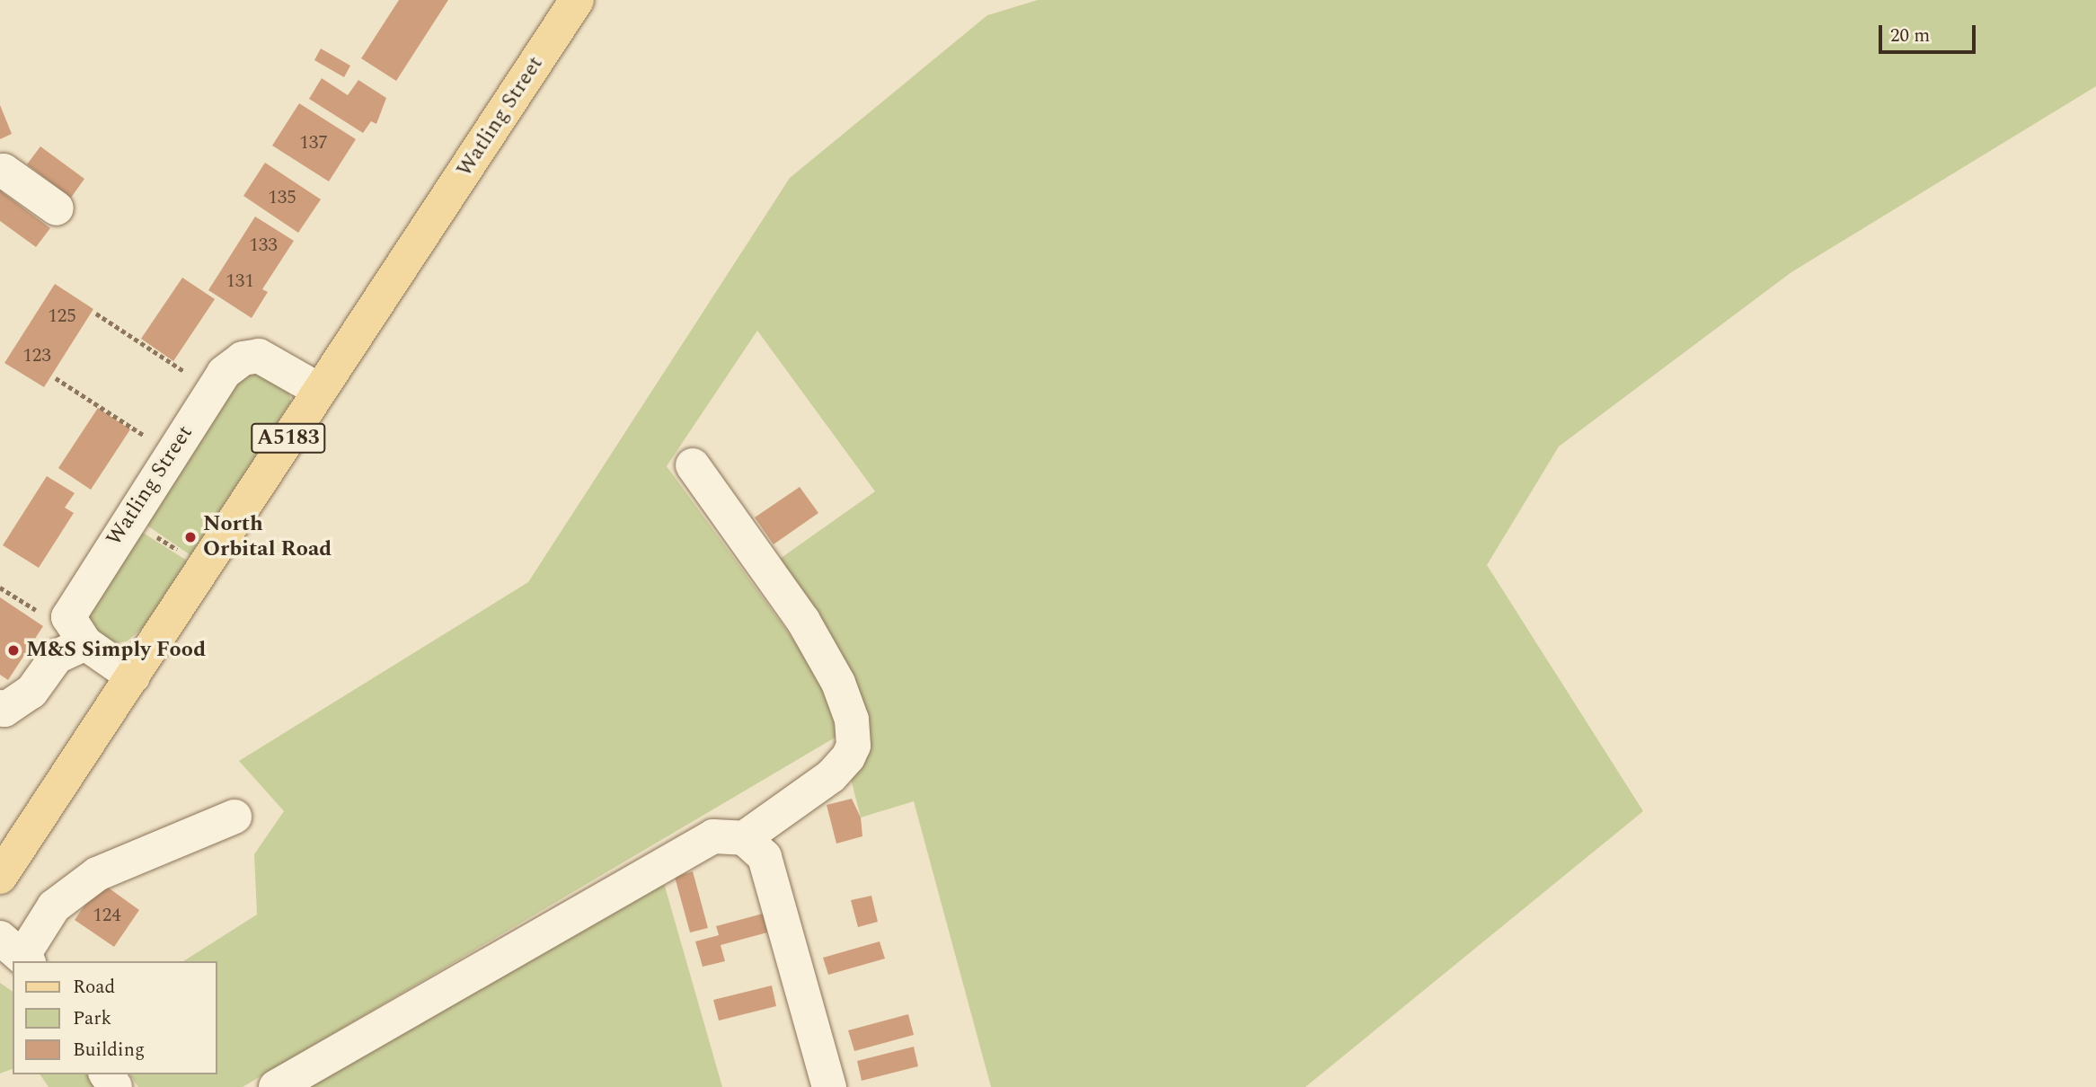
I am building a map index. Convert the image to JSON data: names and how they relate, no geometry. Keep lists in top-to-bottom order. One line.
{"streets":{"main road":["Watling Street","A5183"]},"places":["North Orbital Road","M&S Simply Food"],"house_numbers":["137","135","133","131","125","123","124"],"legend":["Road","Park","Building"],"scale_bar":"20 m"}
